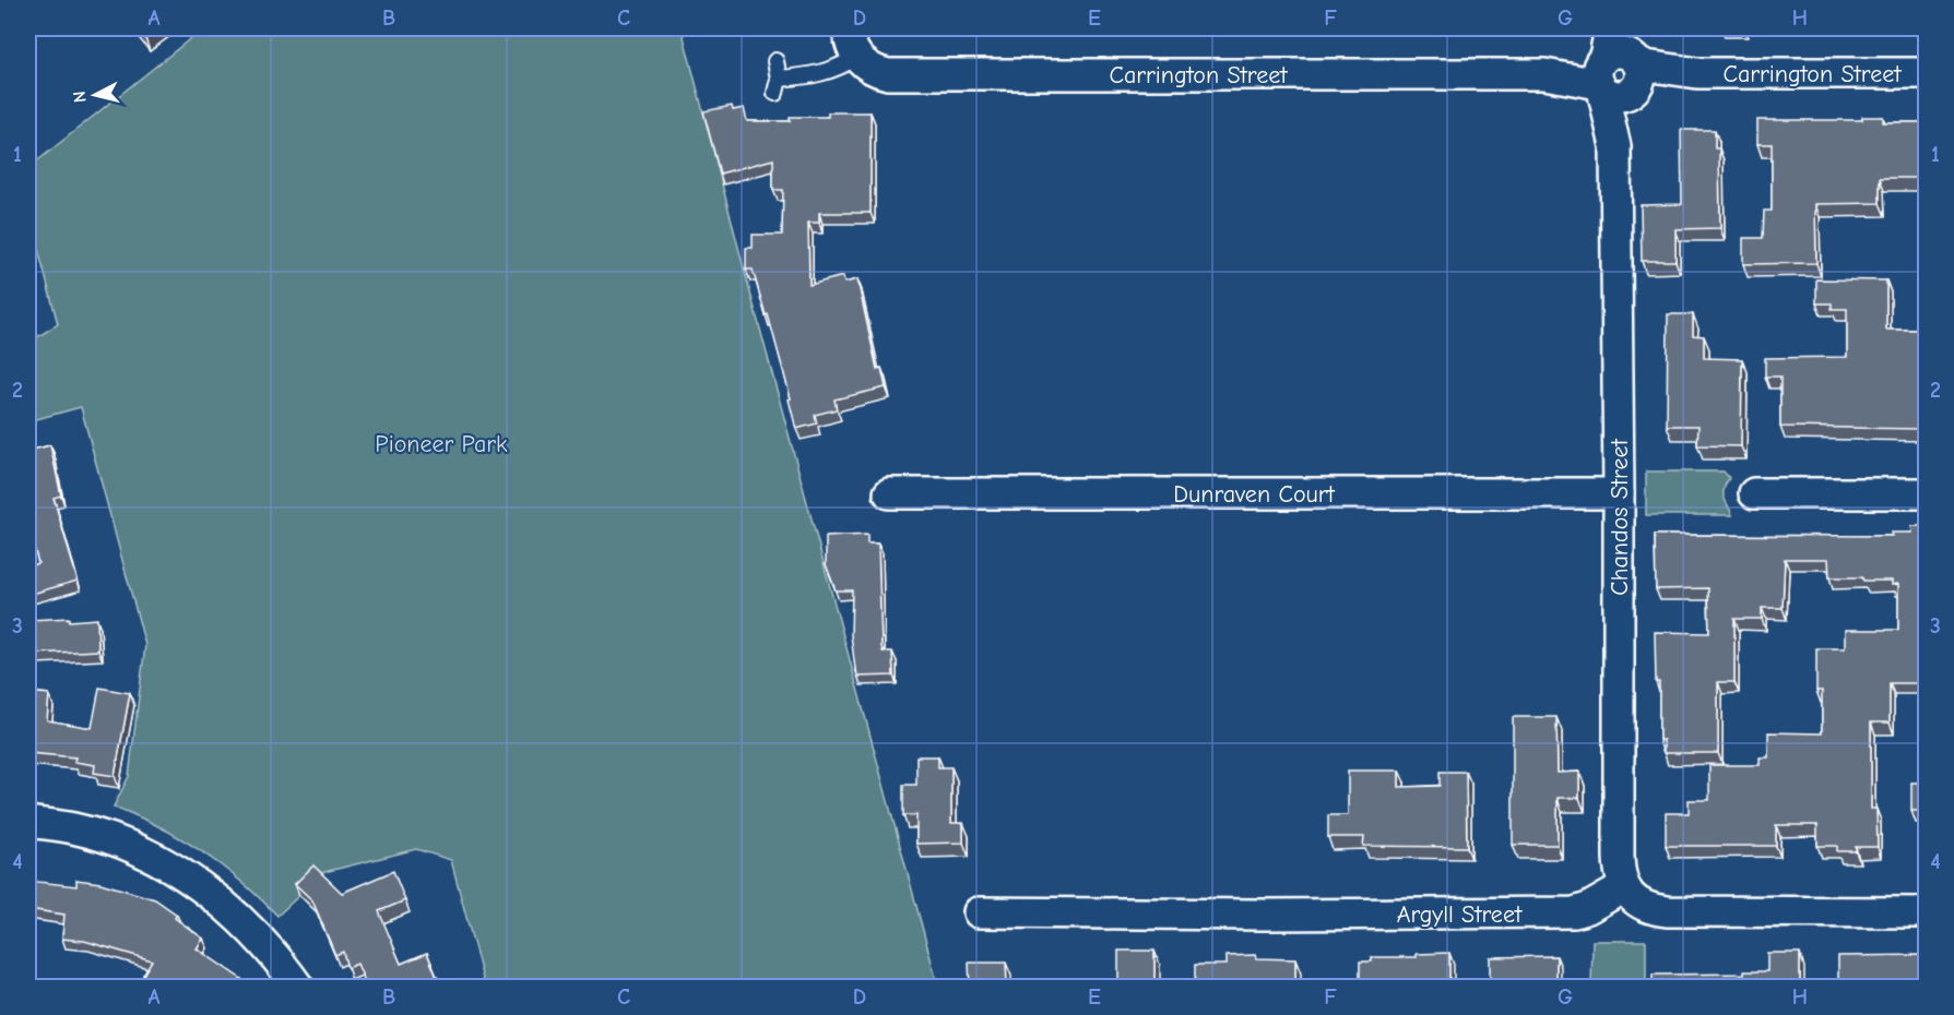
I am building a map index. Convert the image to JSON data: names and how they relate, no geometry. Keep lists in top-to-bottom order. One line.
{"streets":{"street":["Carrington Street","Dunraven Court","Chandos Street","Argyll Street"]},"crossings":[["Dunraven Court","Chandos Street"],["Chandos Street","Argyll Street"]],"parks":["Pioneer Park"],"north":"left","grid":{"columns":["A","B","C","D","E","F","G","H"],"rows":["1","2","3","4"]}}
